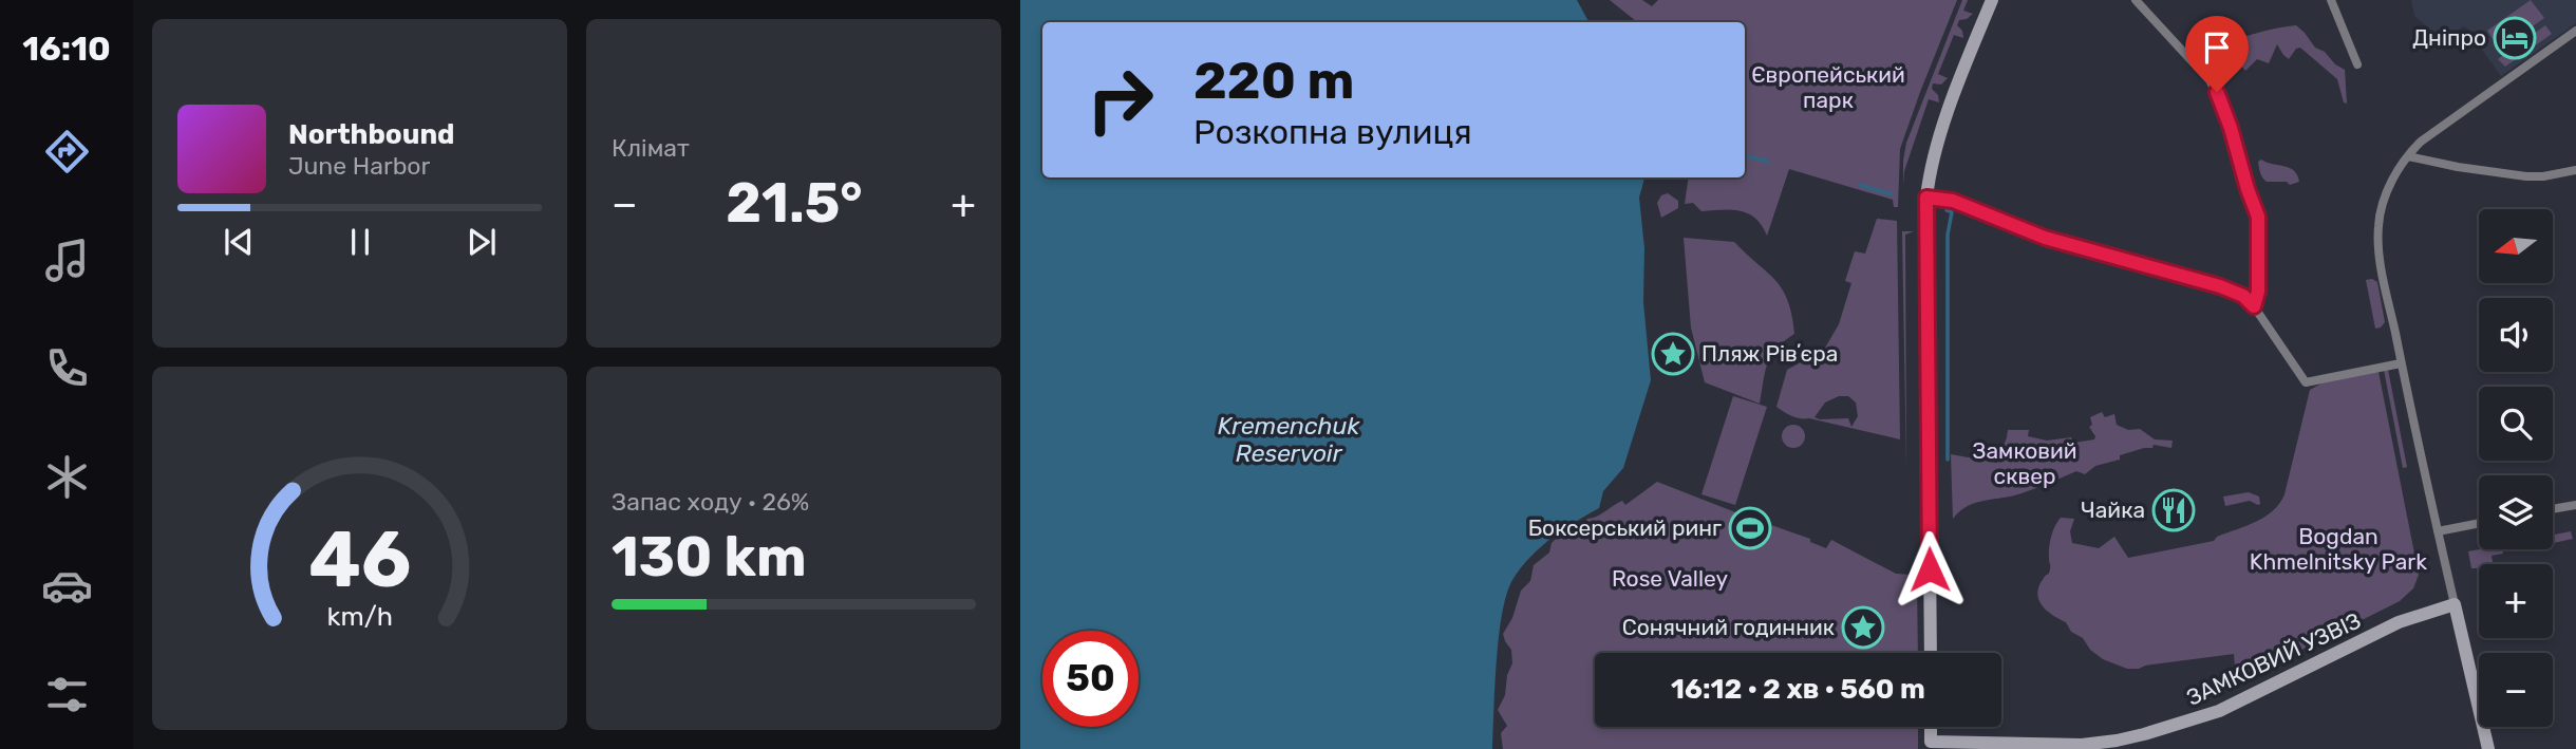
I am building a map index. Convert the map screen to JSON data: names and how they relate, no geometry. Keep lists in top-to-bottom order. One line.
{"streets":{"main road":["ЗАМКОВИЙ УЗВІЗ"]},"water":["Kremenchuk Reservoir"],"parks":["Європейський парк","Замковий сквер","Bogdan Khmelnitsky Park","Rose Valley"],"places":{"hotel":["Дніпро"],"place":["Пляж Рівʼєра","Сонячний годинник"],"restaurant":["Чайка"],"sports":["Боксерський ринг"]},"north":"left","page":{"tabs":"16:10","tile":["Клімат",["Запас ходу · 26%","130 km"]],"turn":["220 m","Розкопна вулиця"],"song":["Northbound","June Harbor"],"heat":["−","21.5°","+"],"map_buttons":["+","−"],"limit":"50","trip":"16:12 · 2 хв · 560 m","gauge":["46","km/h"]}}
